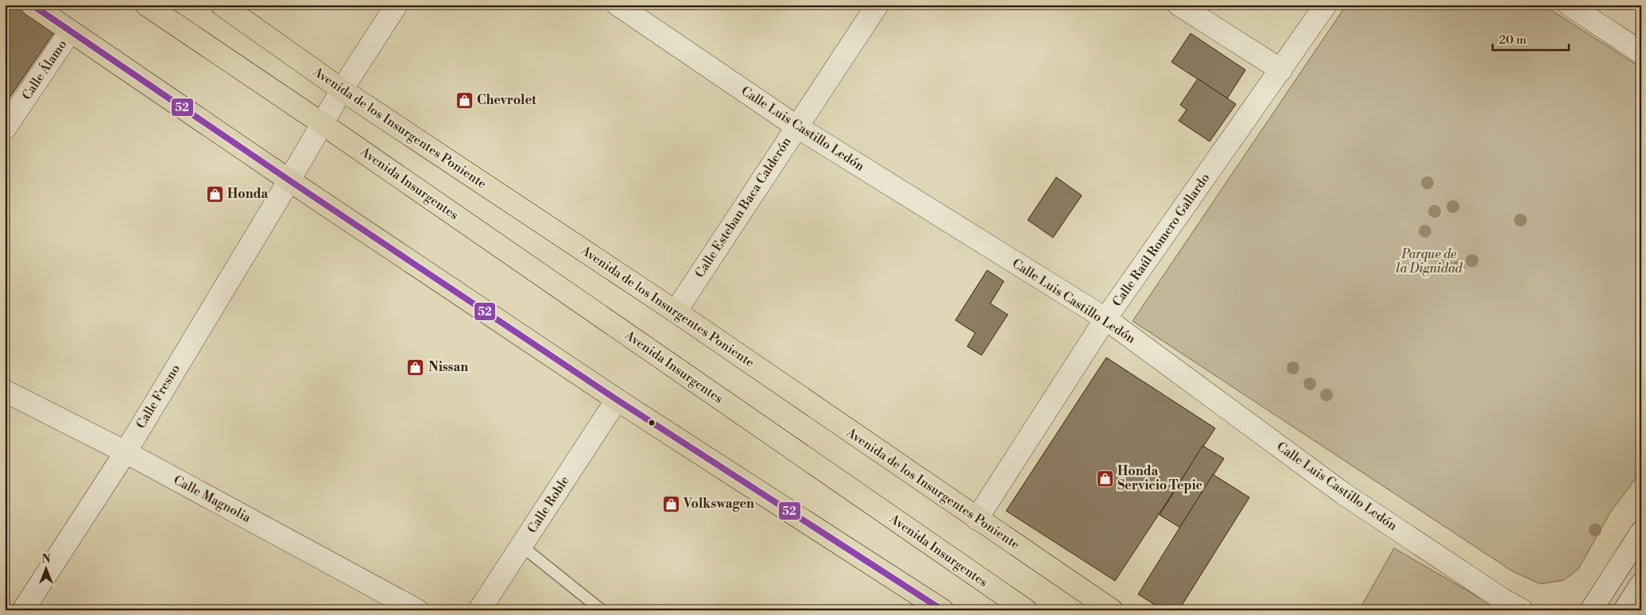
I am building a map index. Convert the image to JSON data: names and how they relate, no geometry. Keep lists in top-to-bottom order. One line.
{"streets":{"main road":["Avenida de los Insurgentes Poniente","Avenida Insurgentes"],"street":["Calle Álamo","Calle Luis Castillo Ledón","Calle Esteban Baca Calderón","Calle Raúl Romero Gallardo","Calle Fresno","Calle Magnolia","Calle Roble"]},"crossings":[["Avenida de los Insurgentes Poniente","Calle Esteban Baca Calderón"],["Avenida de los Insurgentes Poniente","Calle Raúl Romero Gallardo"],["Avenida de los Insurgentes Poniente","Calle Fresno"],["Calle Luis Castillo Ledón","Calle Esteban Baca Calderón"],["Calle Luis Castillo Ledón","Calle Raúl Romero Gallardo"],["Avenida Insurgentes","Calle Fresno"],["Calle Fresno","Calle Magnolia"]],"parks":["Parque de la Dignidad"],"places":{"shop":["Chevrolet","Honda","Nissan","Honda Servicio Tepic","Volkswagen"]},"lines":["transit line 52"],"scale_bar":"20 m","north":"top"}
